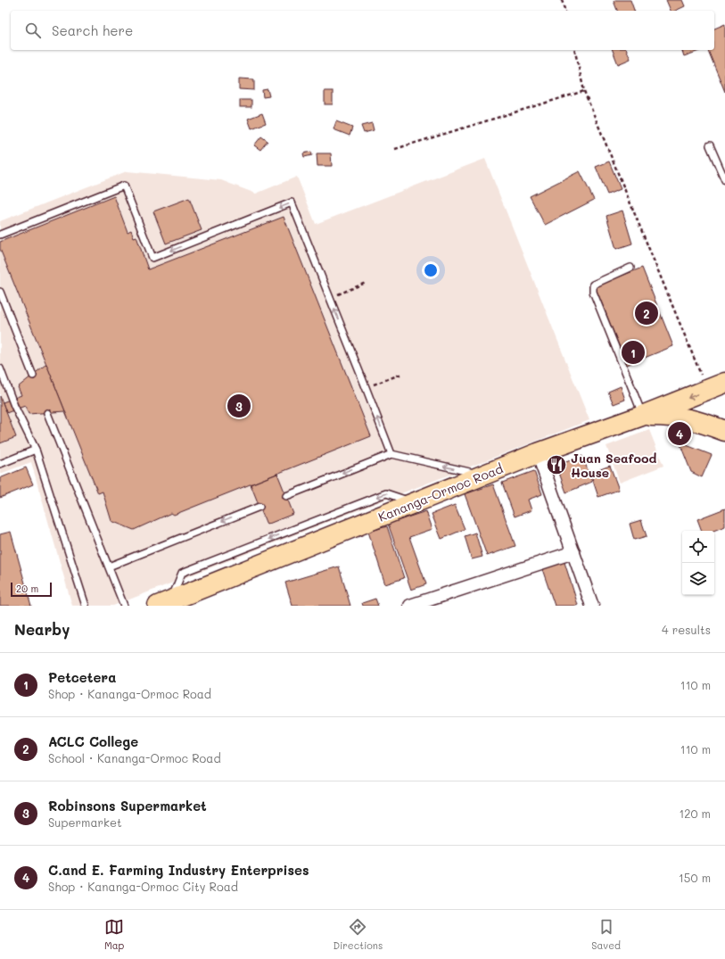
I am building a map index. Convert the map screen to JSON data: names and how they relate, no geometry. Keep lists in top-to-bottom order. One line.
{"streets":{"highway":["Kananga-Ormoc Road"]},"places":{"restaurant":["Juan Seafood House"]},"scale_bar":"20 m","page":{"search":"Search here","pins":["2","1","3","4"],"scale":"20 m","heading":["Nearby","4 results"],"list":[{"mark":"1","name":"Petcetera","note":"Shop · Kananga-Ormoc Road","value":"110 m"},{"mark":"2","name":"ACLC College","note":"School · Kananga-Ormoc Road","value":"110 m"},{"mark":"3","name":"Robinsons Supermarket","note":"Supermarket","value":"120 m"},{"mark":"4","name":"C.and E. Farming Industry Enterprises","note":"Shop · Kananga-Ormoc City Road","value":"150 m"}],"nav":["Map","Directions","Saved"]}}
